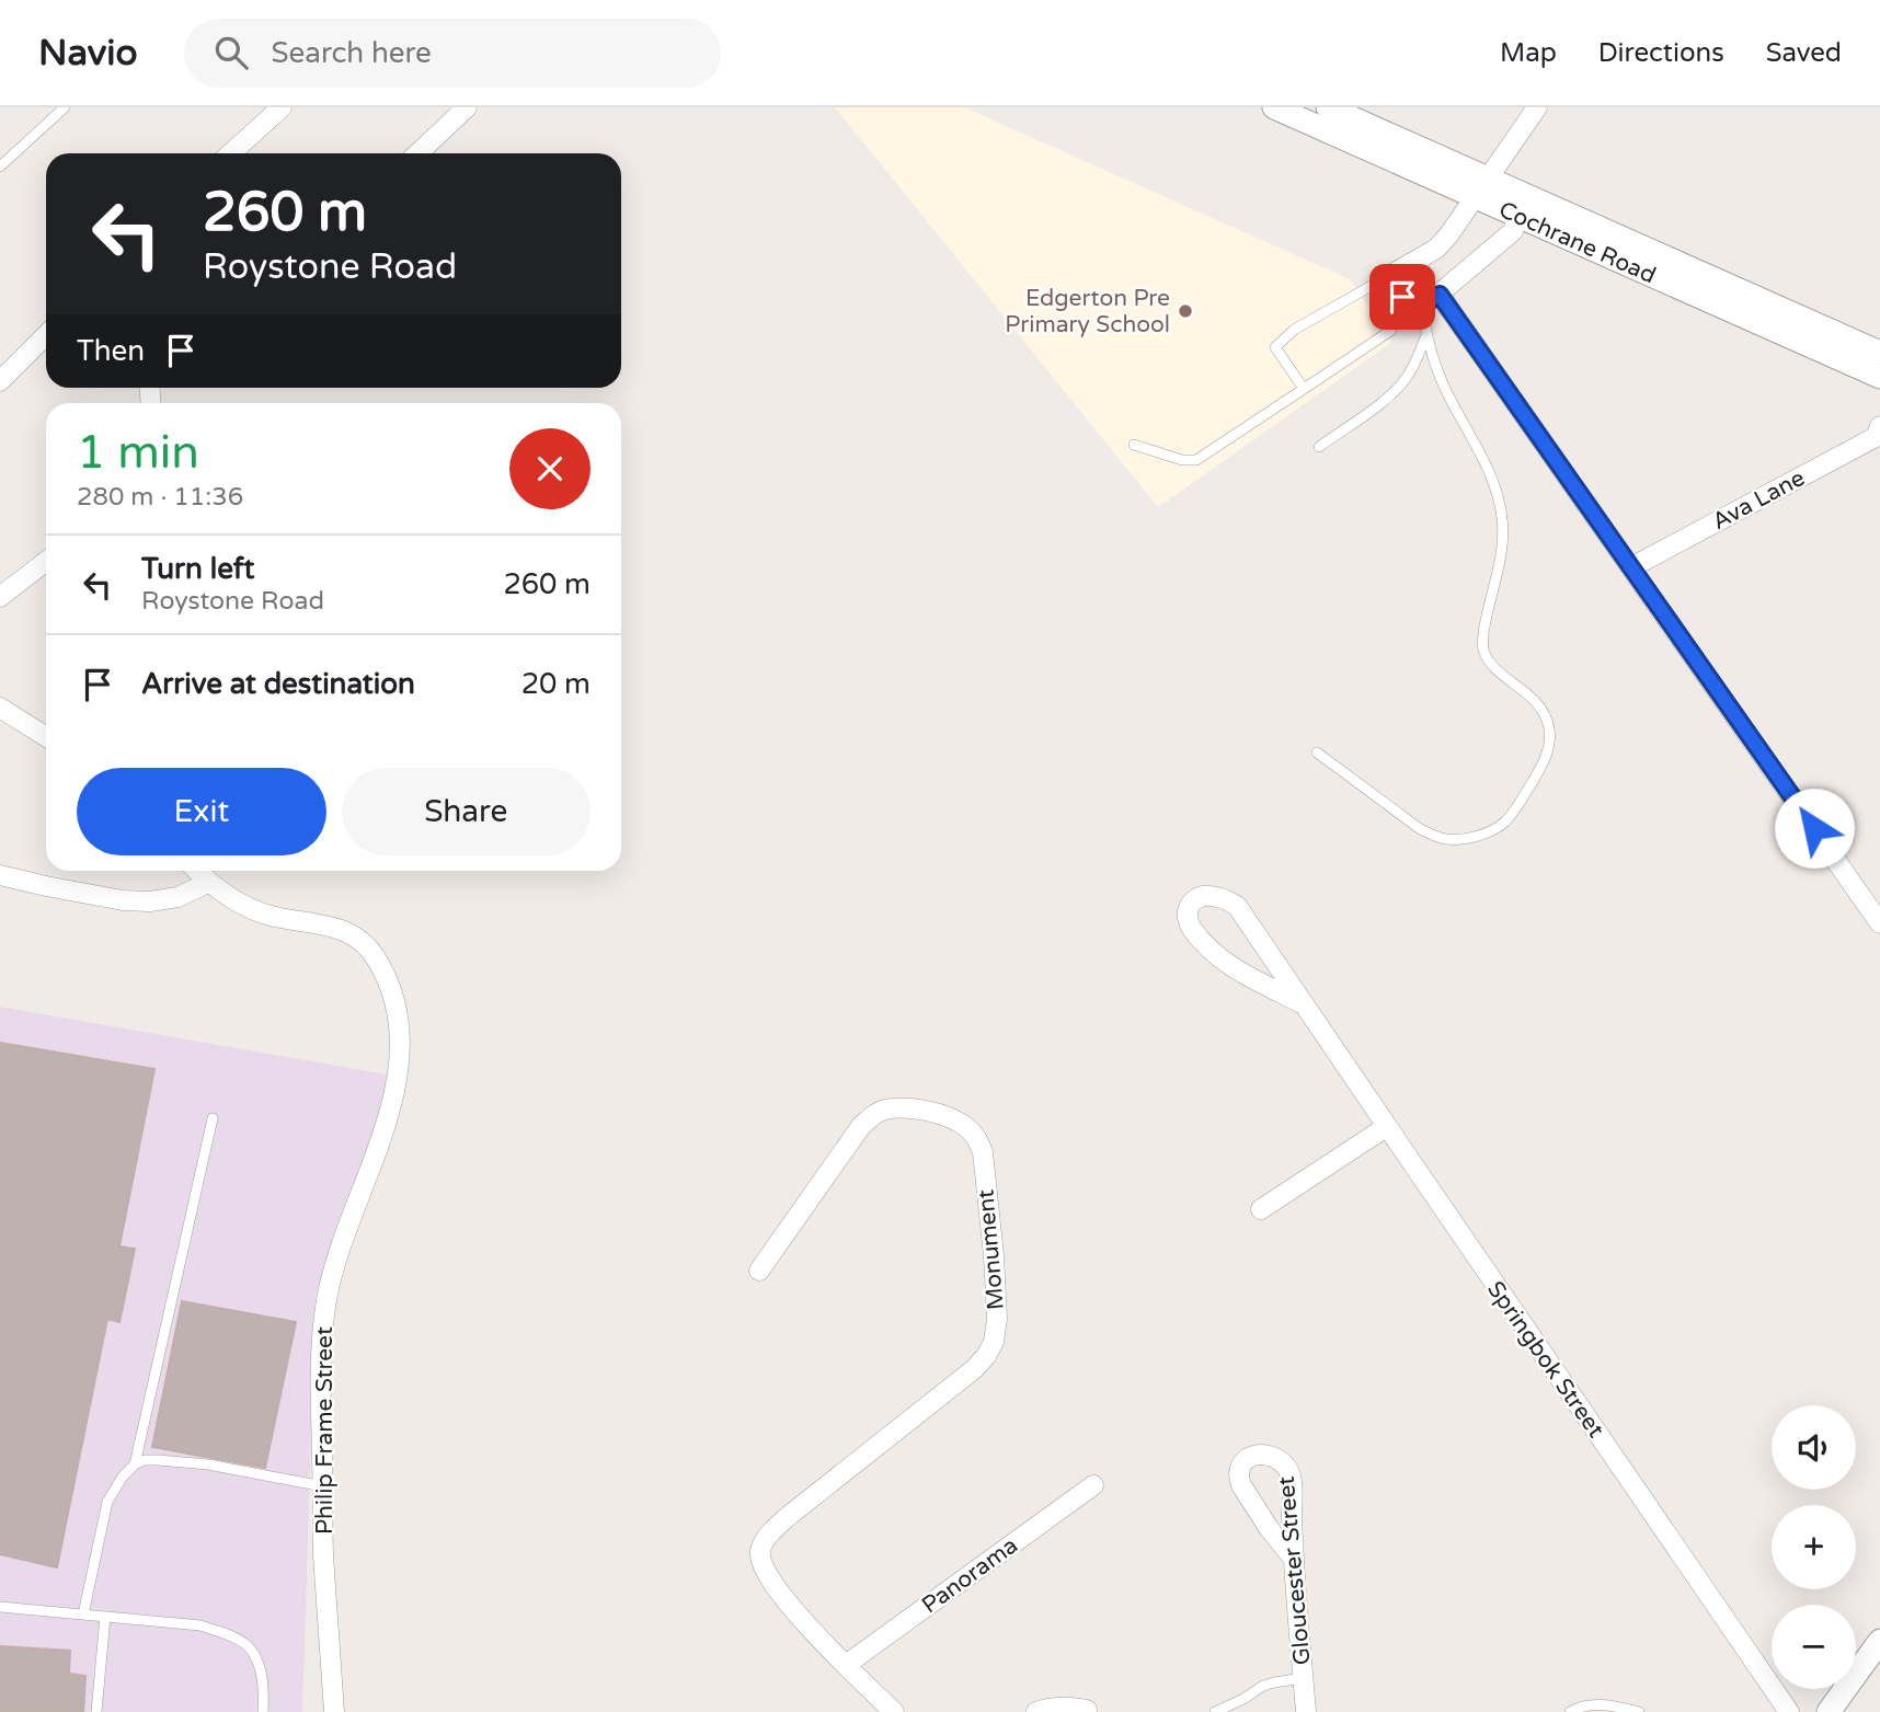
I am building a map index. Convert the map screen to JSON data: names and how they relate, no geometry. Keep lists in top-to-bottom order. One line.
{"streets":{"street":["Cochrane Road","Ava Lane","Monument","Springbok Street","Philip Frame Street","Gloucester Street","Panorama"]},"crossings":[["Monument","Panorama"]],"places":["Edgerton Pre Primary School"],"page":{"header":"Navio","search":"Search here","nav":["Map","Directions","Saved"],"turn":["260 m","Roystone Road"],"then":"Then","heading":["1 min","280 m · 11:36"],"list":[{"name":"Turn left","note":"Roystone Road","value":"260 m"},{"name":"Arrive at destination","value":"20 m"}],"buttons":["Exit","Share"],"map_buttons":["+","−"]}}
